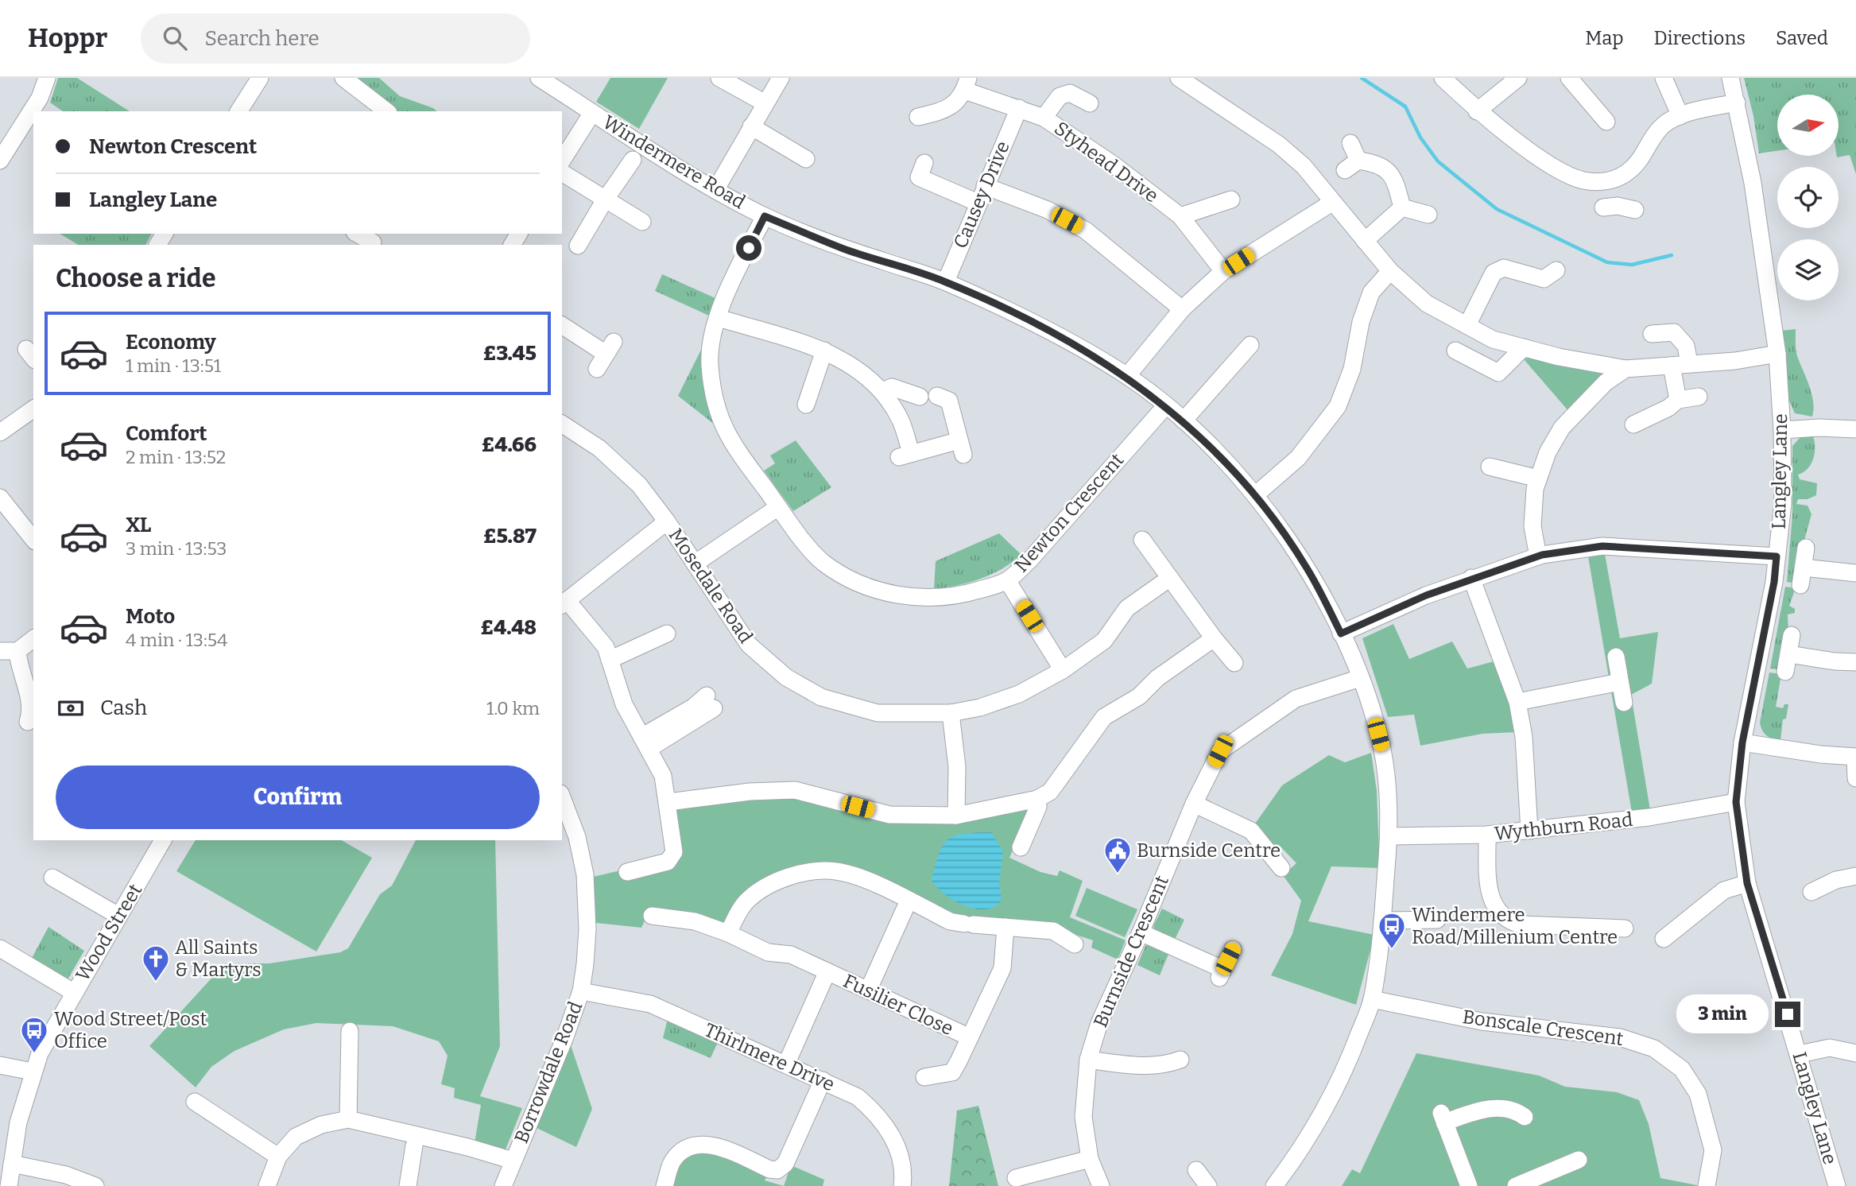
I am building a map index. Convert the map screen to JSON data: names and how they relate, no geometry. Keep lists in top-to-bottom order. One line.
{"streets":{"street":["Windermere Road","Styhead Drive","Causey Drive","Langley Lane","Newton Crescent","Mosedale Road","Wythburn Road","Wood Street","Burnside Crescent","Fusilier Close","Bonscale Crescent","Thirlmere Drive","Borrowdale Road"]},"crossings":[["Windermere Road","Causey Drive"],["Windermere Road","Newton Crescent"],["Windermere Road","Wythburn Road"],["Windermere Road","Burnside Crescent"],["Windermere Road","Bonscale Crescent"],["Styhead Drive","Causey Drive"],["Langley Lane","Wythburn Road"],["Thirlmere Drive","Borrowdale Road"]],"places":{"public building":["Burnside Centre"],"bus stop":["Windermere Road/Millenium Centre","Wood Street/Post Office"],"church":["All Saints & Martyrs"]},"north":"right","page":{"header":"Hoppr","search":"Search here","nav":["Map","Directions","Saved"],"banner":["Newton Crescent","Langley Lane"],"heading":"Choose a ride","list":[{"name":"Economy","note":"1 min · 13:51","value":"£3.45"},{"name":"Comfort","note":"2 min · 13:52","value":"£4.66"},{"name":"XL","note":"3 min · 13:53","value":"£5.87"},{"name":"Moto","note":"4 min · 13:54","value":"£4.48"}],"pay":["Cash","1.0 km"],"buttons":"Confirm","bubble":"3 min"}}
